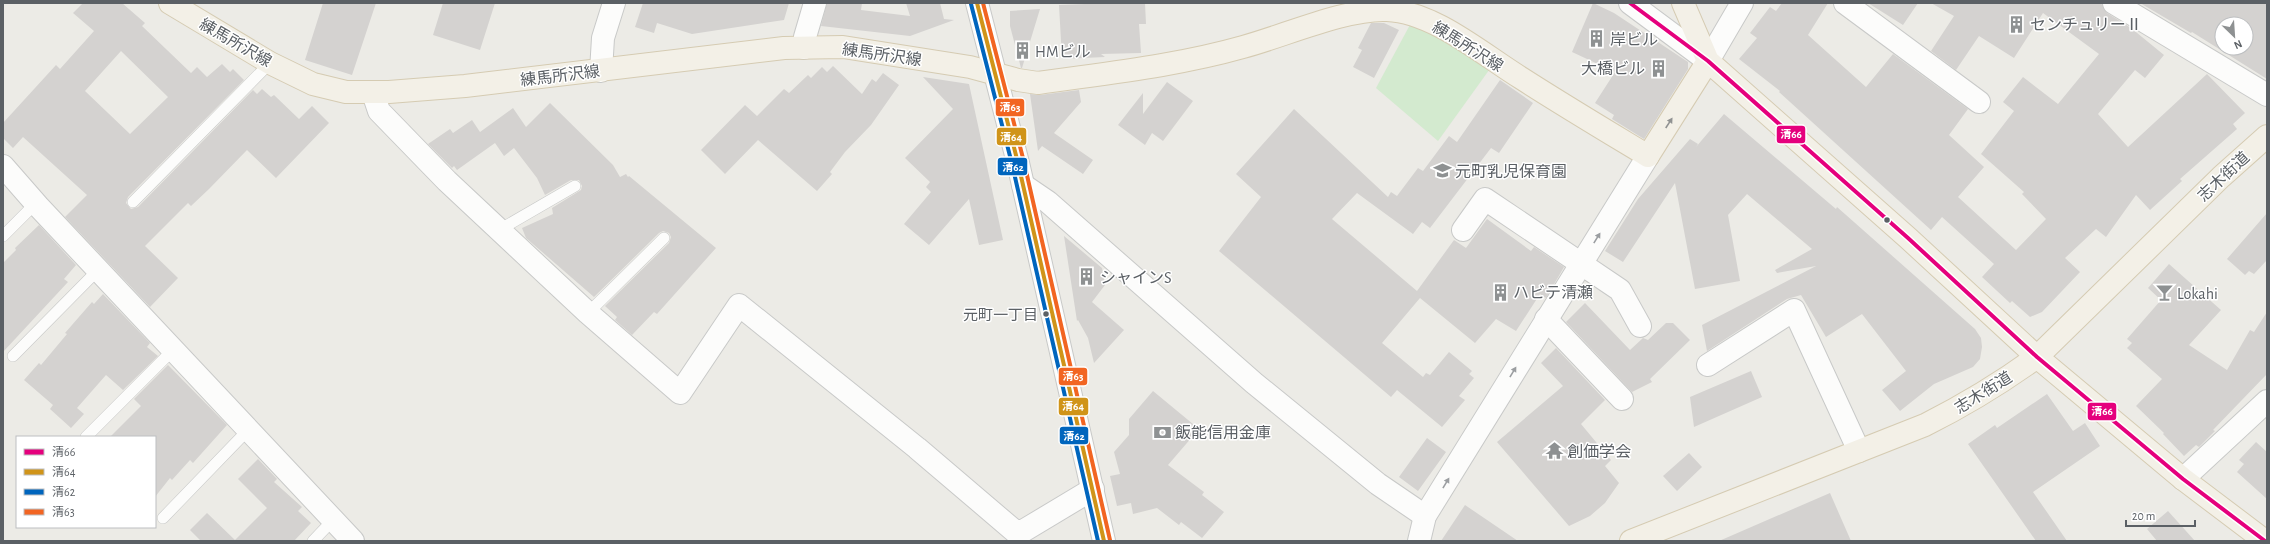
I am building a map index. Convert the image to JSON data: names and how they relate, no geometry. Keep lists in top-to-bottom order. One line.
{"streets":{"main road":["練馬所沢線","志木街道"]},"places":{"building":["センチュリーⅡ","岸ビル","HMビル","大橋ビル","シャインS","ハビテ清瀬"],"school or university":["元町乳児保育園"],"bar":["Lokahi"],"other":["元町一丁目"],"bank":["飯能信用金庫"],"temple":["創価学会"]},"lines":["transit line 清66","transit line 清64","transit line 清63","transit line 清62"],"legend":["清66","清64","清62","清63"],"scale_bar":"20 m","north":"bottom right"}
